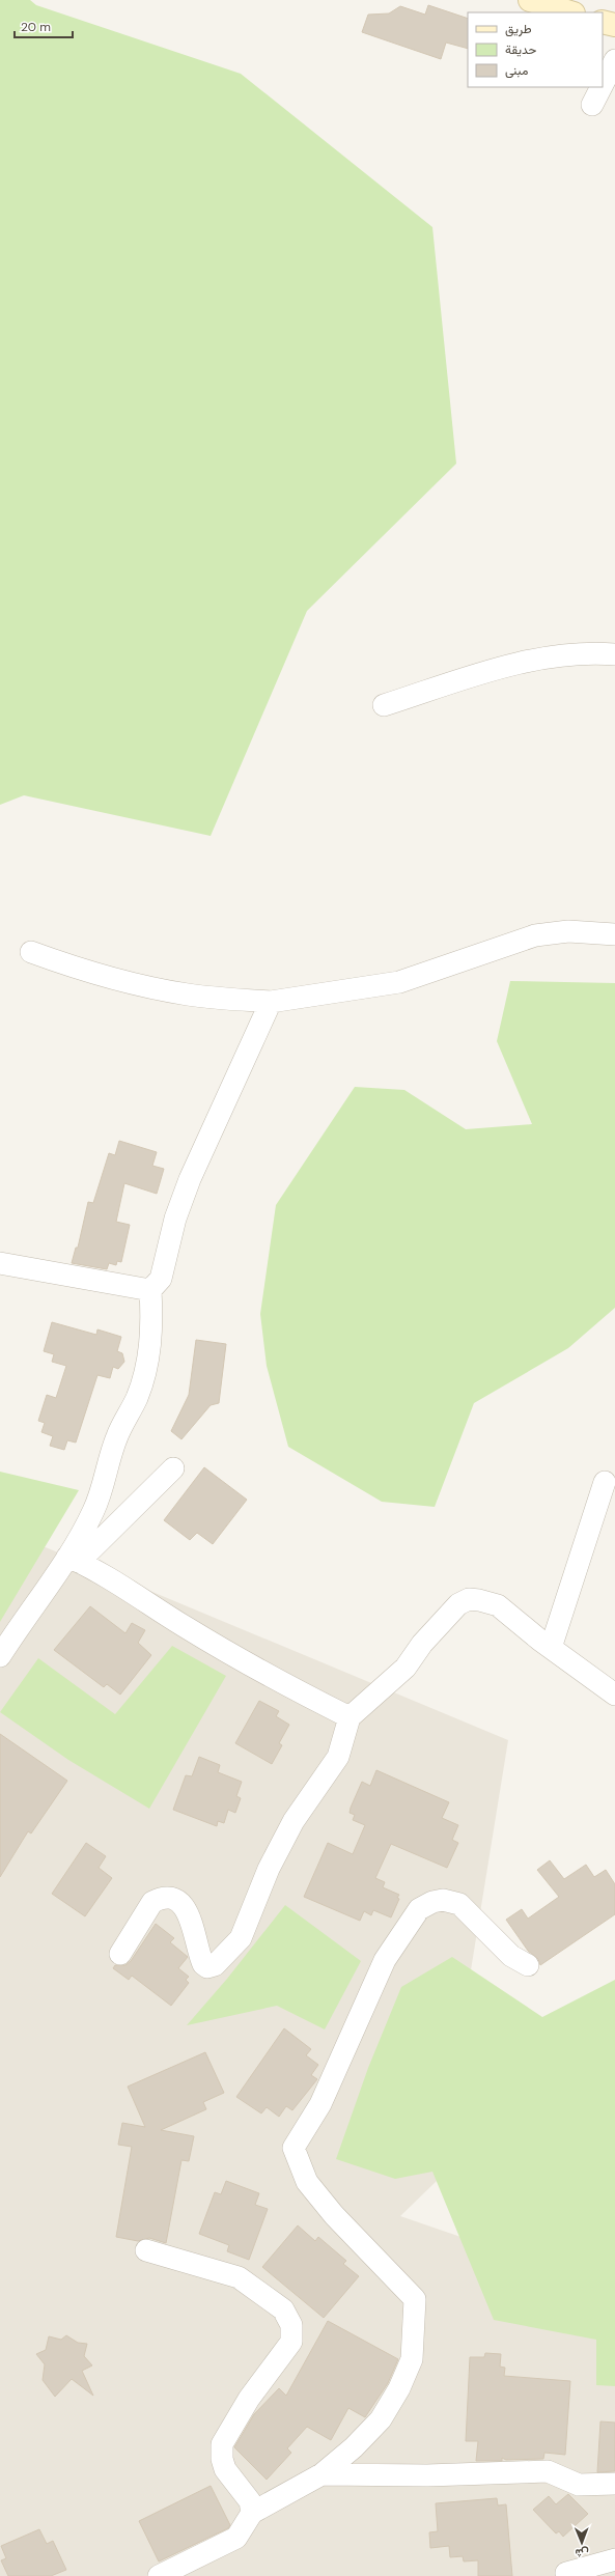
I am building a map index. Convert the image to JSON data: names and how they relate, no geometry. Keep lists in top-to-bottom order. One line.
{"legend":["طريق","حديقة","مبنى"],"scale_bar":"20 m","north":"bottom"}
